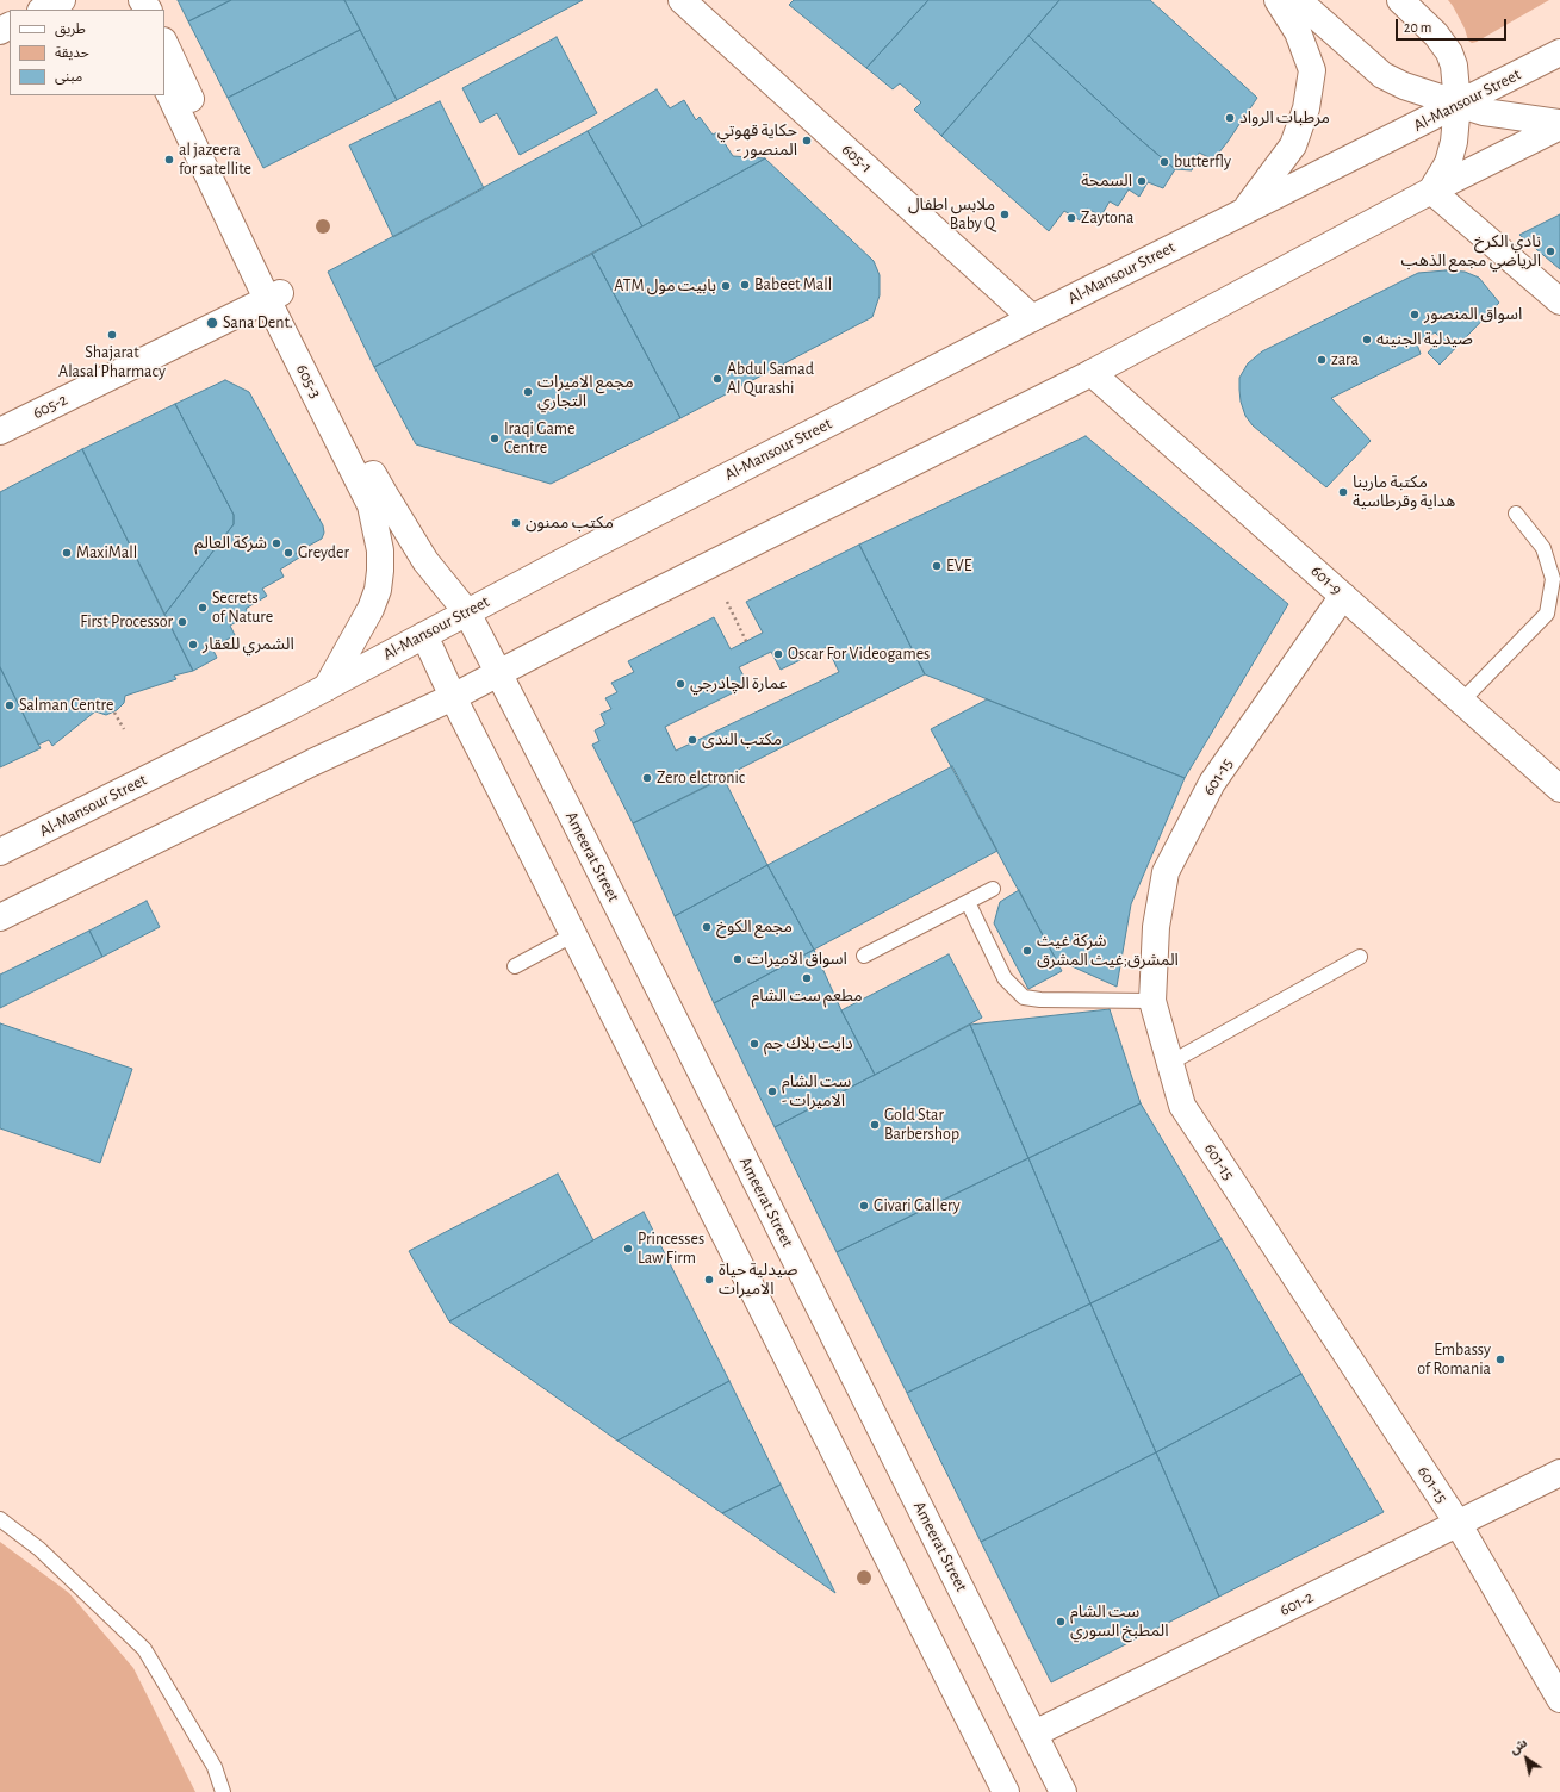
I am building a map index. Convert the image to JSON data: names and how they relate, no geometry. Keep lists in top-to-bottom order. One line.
{"streets":{"street":["Al-Mansour Street","605-1","605-3","605-2","601-9","601-15","Ameerat Street","601-2"]},"crossings":[["Al-Mansour Street","605-1"],["Al-Mansour Street","605-3"],["Al-Mansour Street","Ameerat Street"],["605-3","605-2"],["605-3","Ameerat Street"],["601-9","601-15"],["601-15","601-2"],["Ameerat Street","601-2"]],"places":["مرطبات الرواد","حكاية قهوتي - المنصور","al jazeera for satellite","butterfly","السمحة","ملابس اطفال Baby Q","Zaytona","نادي الكرخ الرياضي مجمع الذهب","Babeet Mall","ATM بابيت مول","اسواق المنصور","Sana Dent.","Shajarat Alasal Pharmacy","صيدلية الجنينه","zara","Abdul Samad Al Qurashi","مجمع الاميرات التجاري","Iraqi Game Centre","مكتبة مارينا هداية وقرطاسية","مكتب ممنون","شركة العالم","MaxiMall","Greyder","EVE","Secrets of Nature","First Processor","الشمري للعقار","Oscar For Videogames","عمارة الچادرجي","Salman Centre","مكتب الندى","Zero elctronic","مجمع الكوخ","شركة غيث المشرق;غيث المشرق","اسواق الاميرات","مطعم ست الشام","دايت بلاك جم","ست الشام - الاميرات","Gold Star Barbershop","Givari Gallery","Princesses Law Firm","صيدلية حياة الاميرات","Embassy of Romania","ست الشام المطبخ السوري"],"legend":["طريق","حديقة","مبنى"],"scale_bar":"20 m","north":"top left"}
